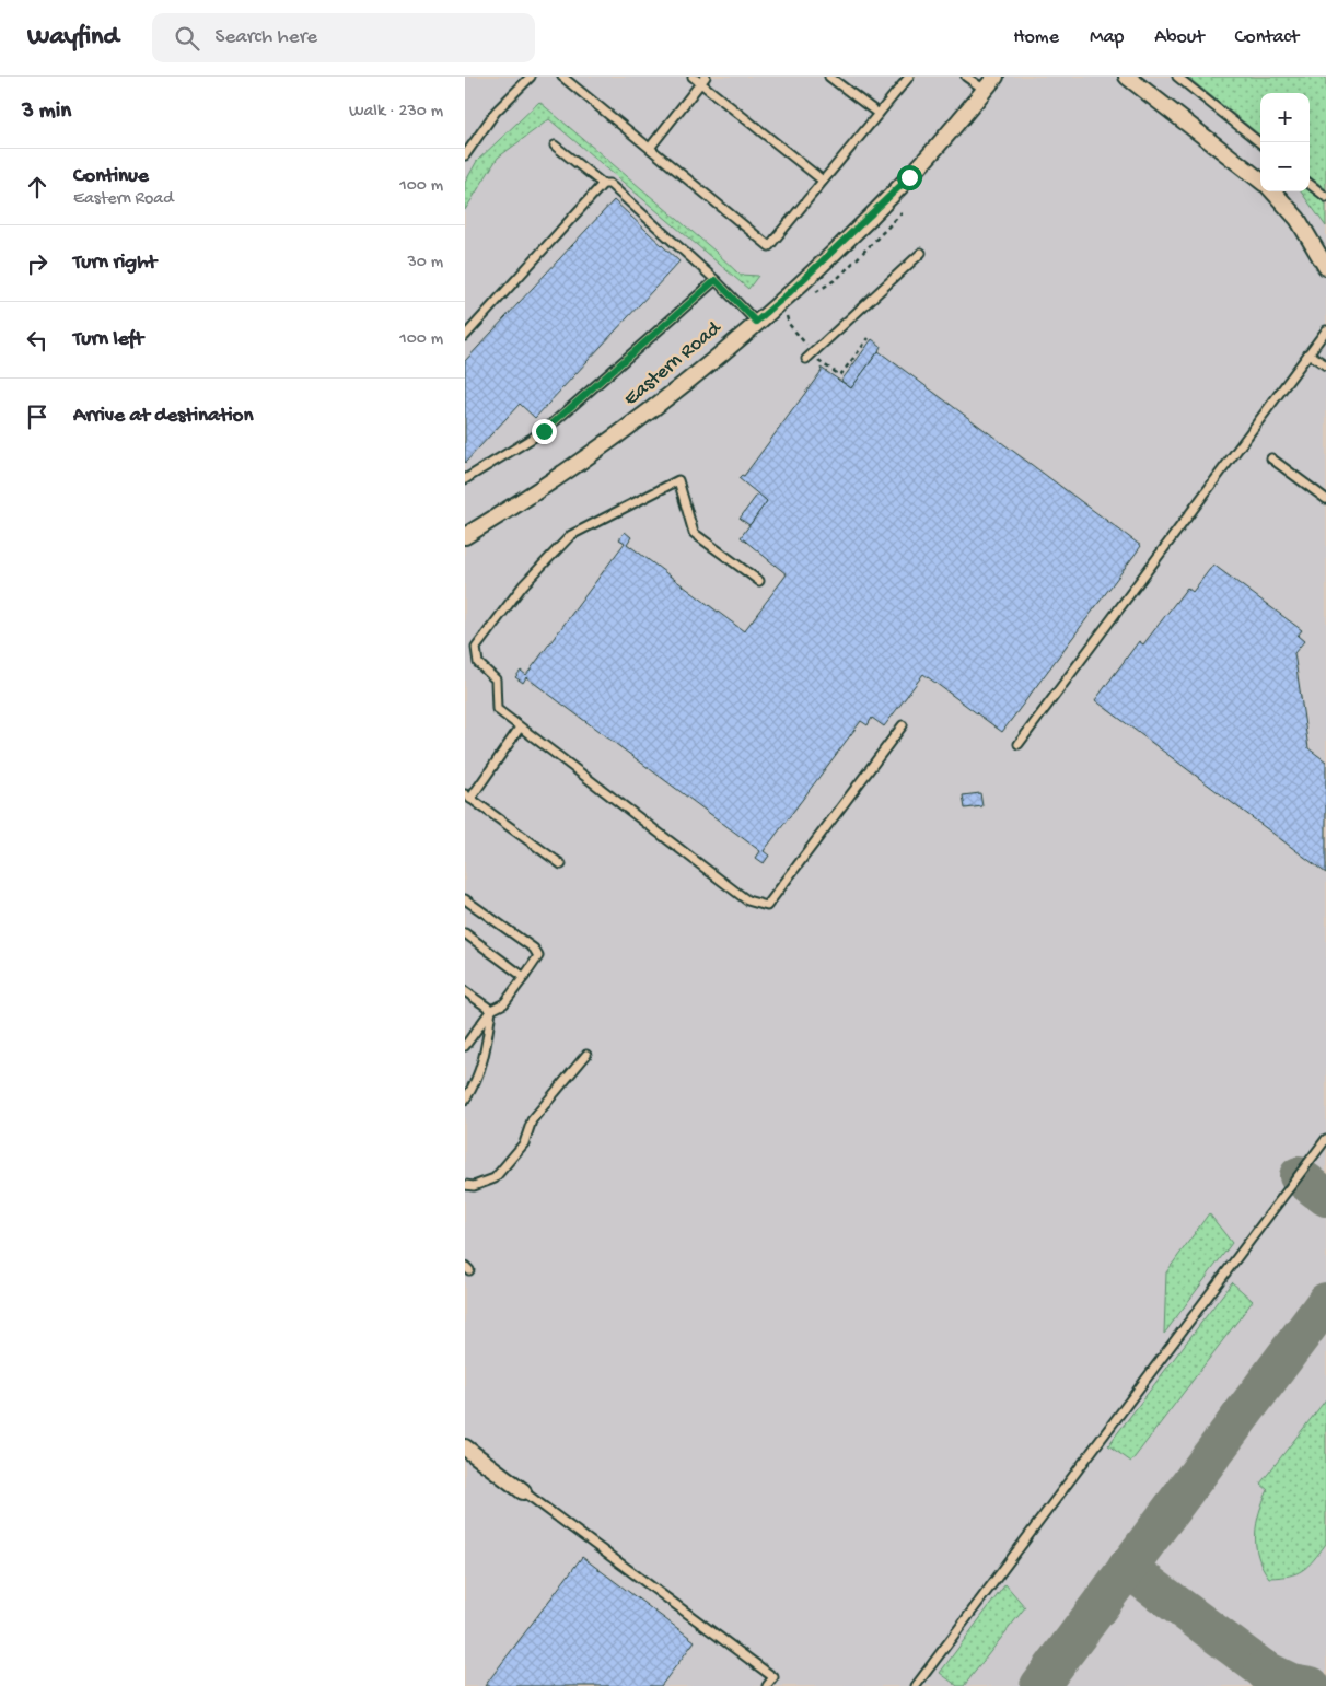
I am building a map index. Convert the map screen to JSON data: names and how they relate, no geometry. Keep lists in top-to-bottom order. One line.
{"streets":{"street":["Eastern Road"]},"page":{"header":"Wayfind","search":"Search here","nav":["Home","Map","About","Contact"],"heading":["3 min","Walk · 230 m"],"map_buttons":["+","−"],"list":[["Continue","Eastern Road","100 m"],["Turn right","30 m"],["Turn left","100 m"],"Arrive at destination"]}}
